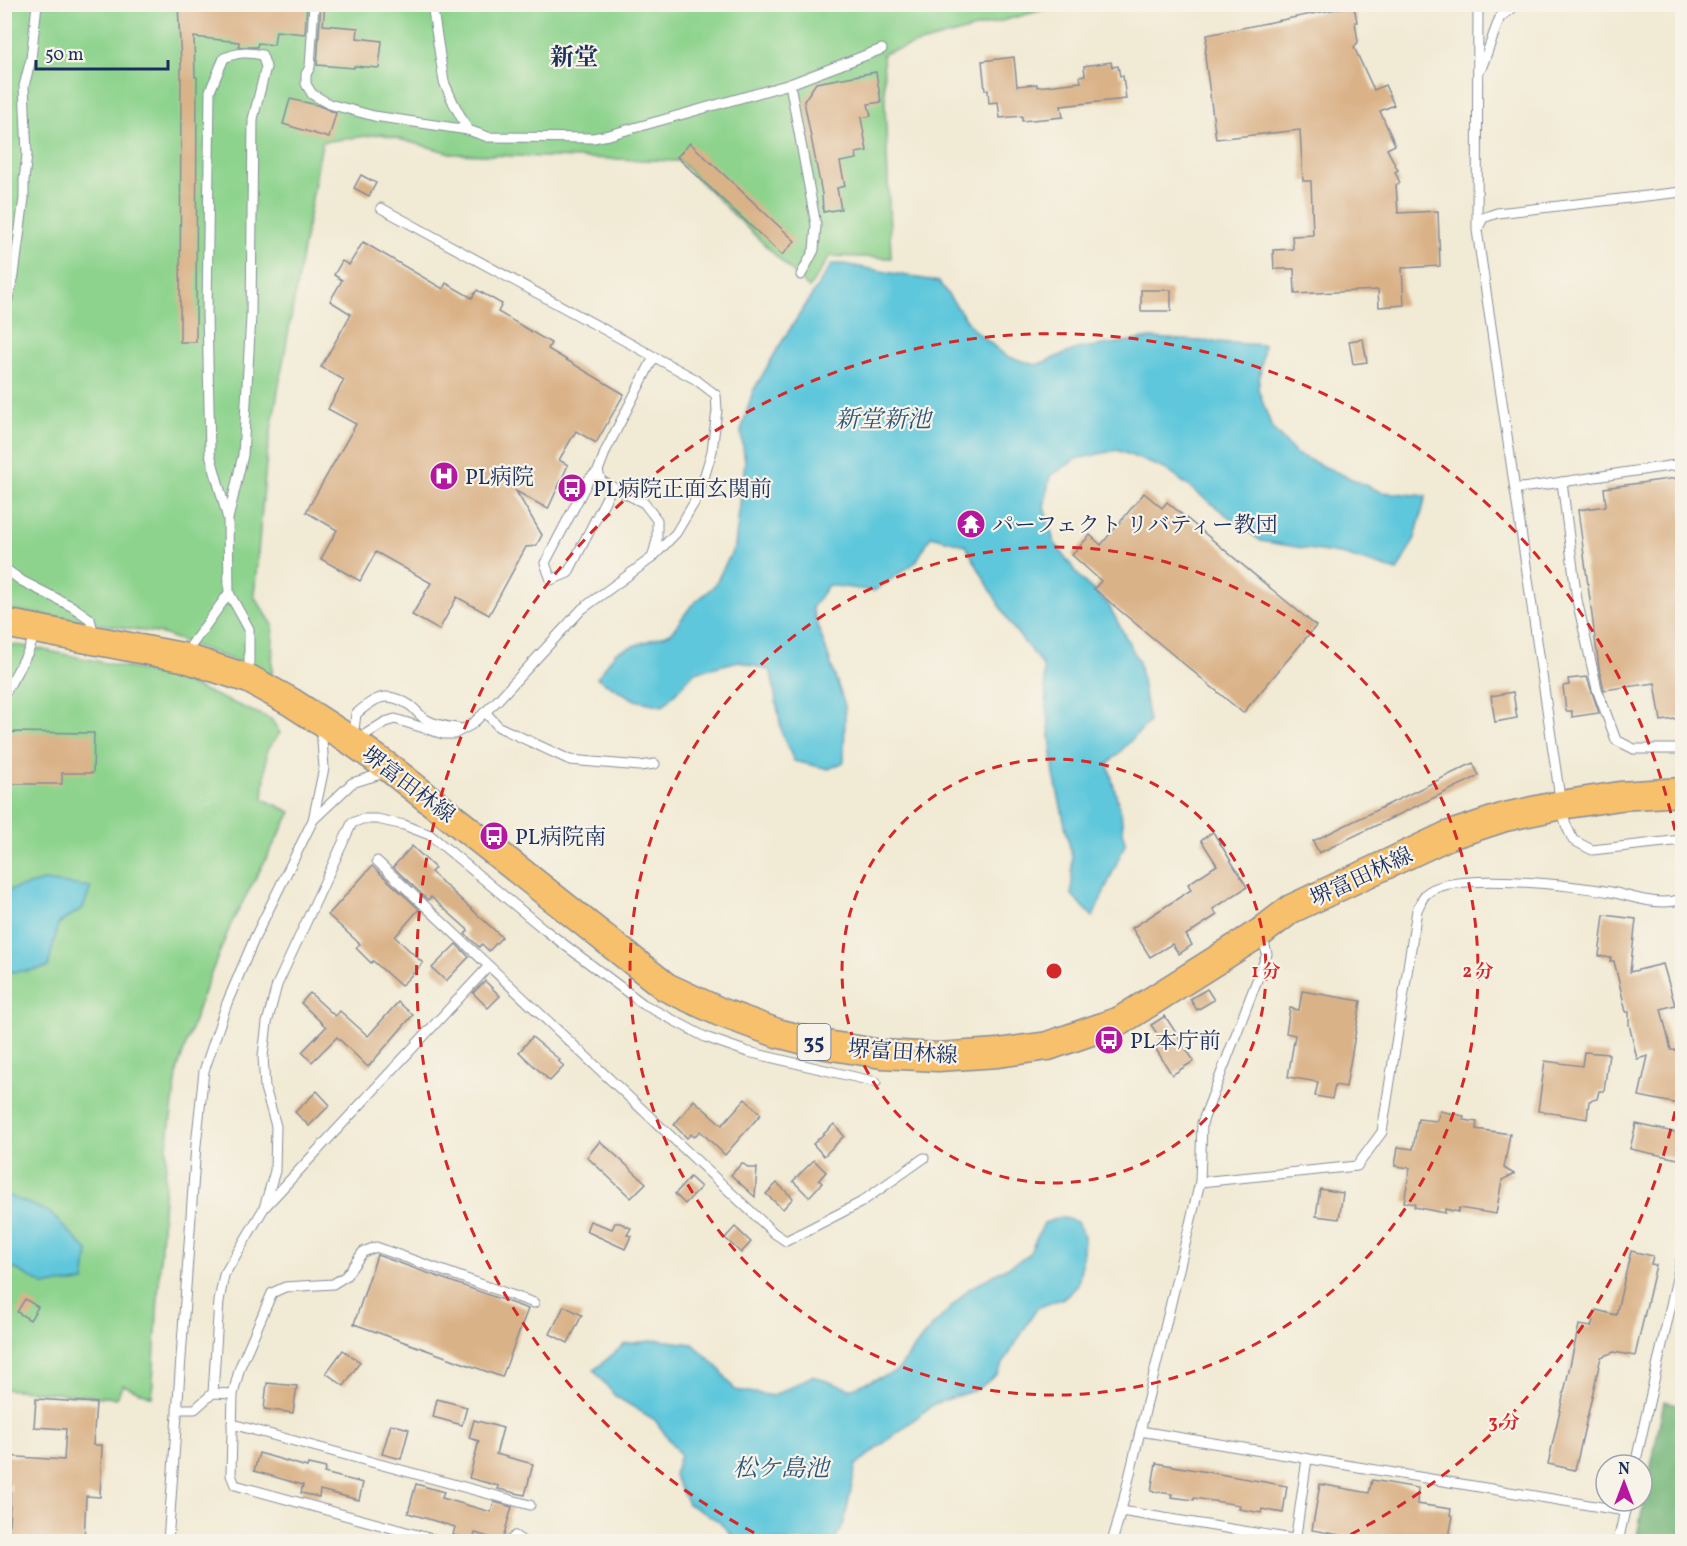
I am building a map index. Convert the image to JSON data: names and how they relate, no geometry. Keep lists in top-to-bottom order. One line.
{"streets":{"main road":["堺富田林線","35"]},"districts":["新堂"],"water":["新堂新池","松ケ島池"],"places":{"hospital":["PL病院"],"bus stop":["PL病院正面玄関前","PL病院南","PL本庁前"],"temple":["パーフェクト リバティー教団"]},"scale_bar":"50 m","north":"top","rings":["1 分","2 分","3 分"]}
